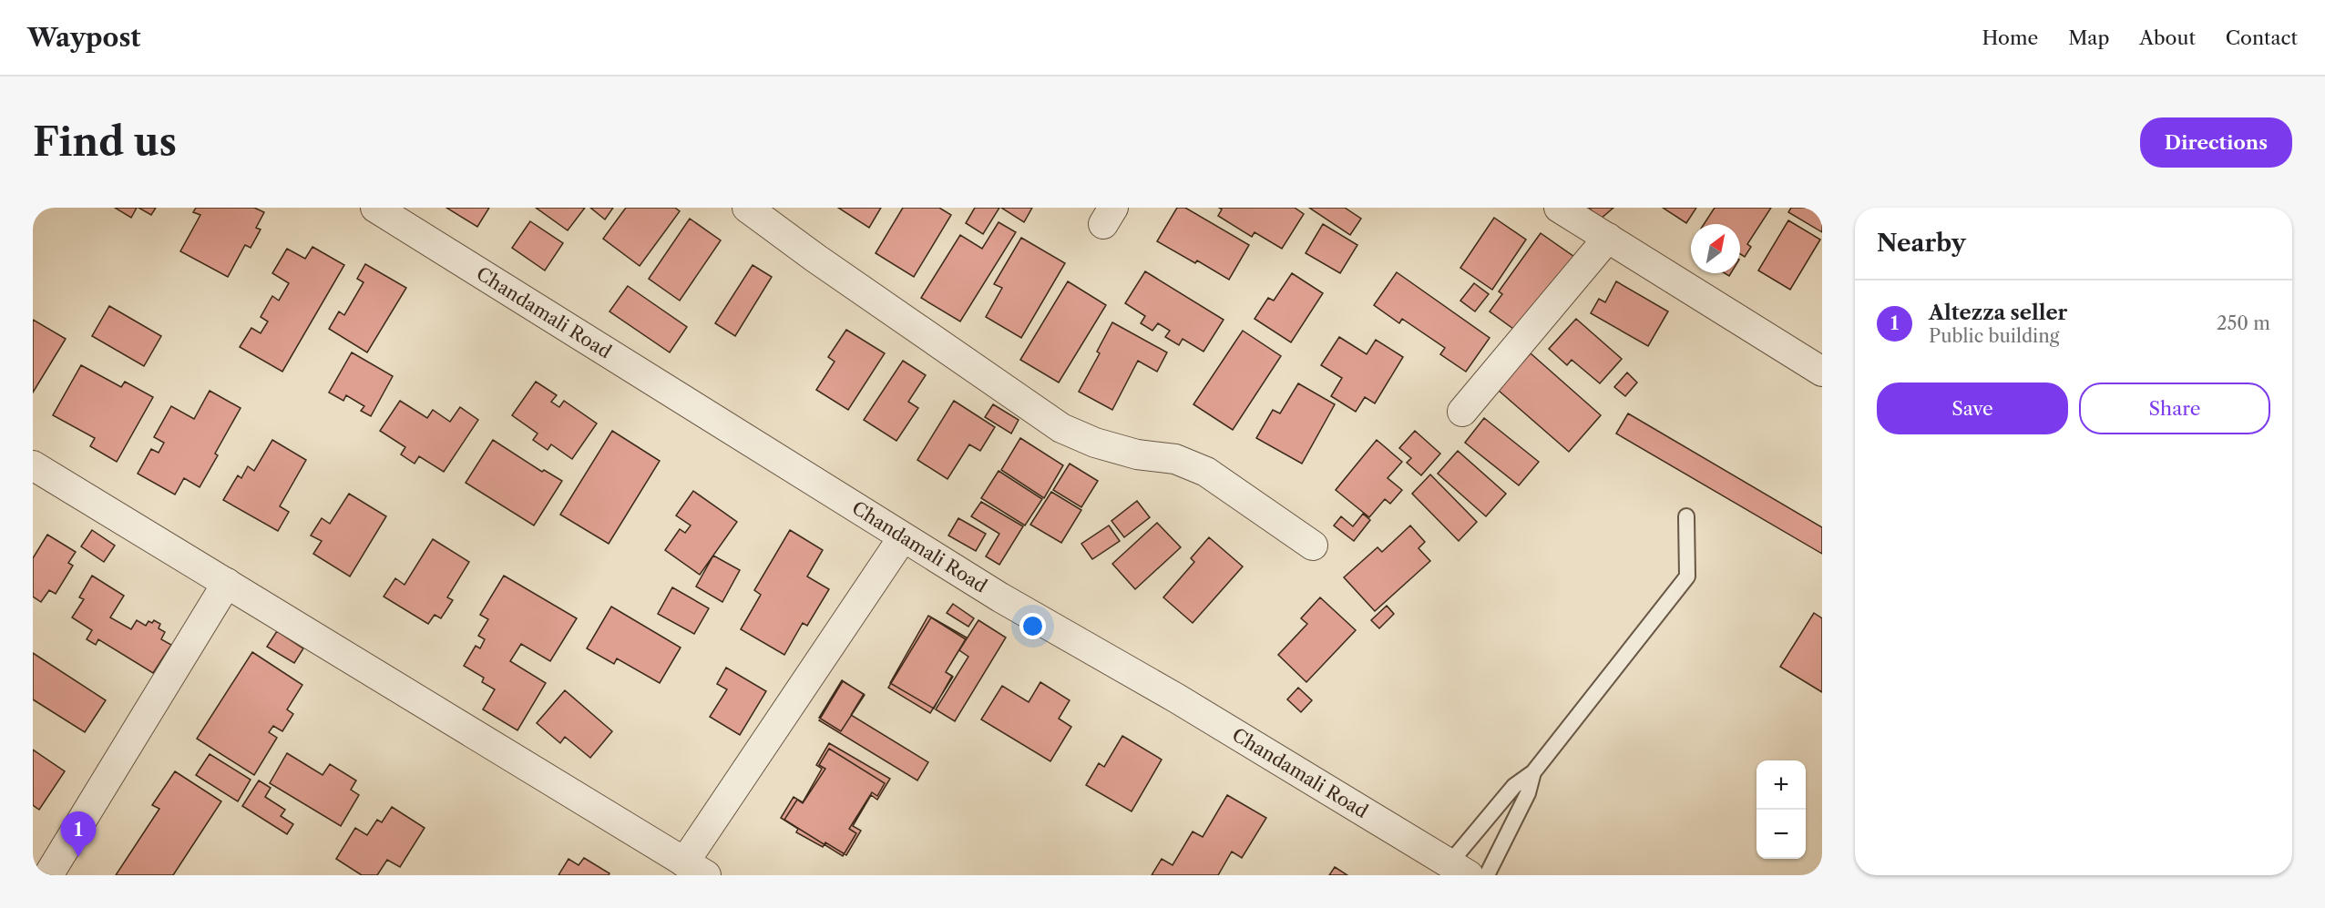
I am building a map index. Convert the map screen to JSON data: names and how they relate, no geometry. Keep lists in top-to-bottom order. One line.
{"streets":{"street":["Chandamali Road"]},"north":"top right","page":{"header":"Waypost","nav":["Home","Map","About","Contact"],"buttons":["Directions",["Save","Share"]],"title":"Find us","heading":"Nearby","list":[{"mark":"1","name":"Altezza seller","note":"Public building","value":"250 m"}],"map_buttons":["+","−"],"pins":"1"}}
